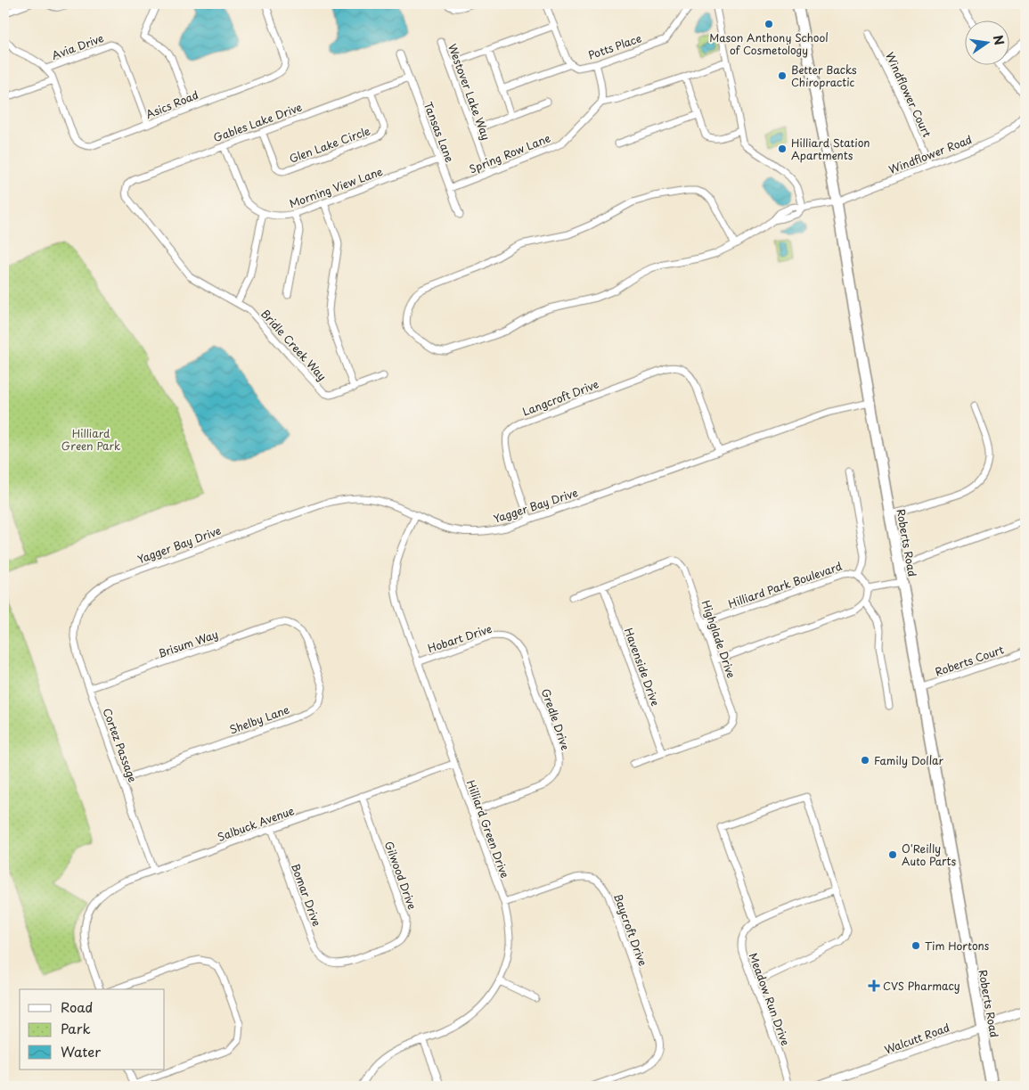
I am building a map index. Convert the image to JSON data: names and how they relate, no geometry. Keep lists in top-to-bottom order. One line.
{"streets":{"main road":["Roberts Road"],"street":["Avia Drive","Potts Place","Westover Lake Way","Windflower Court","Asics Road","Gables Lake Drive","Tansas Lane","Glen Lake Circle","Spring Row Lane","Windflower Road","Morning View Lane","Bridle Creek Way","Langcroft Drive","Yagger Bay Drive","Hilliard Park Boulevard","Hobart Drive","Highglade Drive","Brisum Way","Roberts Court","Havenside Drive","Shelby Lane","Gredle Drive","Cortez Passage","Salbuck Avenue","Hilliard Green Drive","Gilwood Drive","Bomar Drive","Baycroft Drive","Meadow Run Drive","Walcutt Road"]},"crossings":[["Avia Drive","Asics Road"],["Westover Lake Way","Spring Row Lane"],["Windflower Court","Windflower Road"],["Gables Lake Drive","Tansas Lane"],["Gables Lake Drive","Glen Lake Circle"],["Gables Lake Drive","Bridle Creek Way"],["Tansas Lane","Spring Row Lane"],["Tansas Lane","Morning View Lane"],["Windflower Road","Roberts Road"],["Langcroft Drive","Yagger Bay Drive"],["Yagger Bay Drive","Roberts Road"],["Yagger Bay Drive","Cortez Passage"],["Yagger Bay Drive","Hilliard Green Drive"],["Roberts Road","Roberts Court"],["Roberts Road","Walcutt Road"],["Hilliard Park Boulevard","Highglade Drive"],["Hobart Drive","Gredle Drive"],["Hobart Drive","Hilliard Green Drive"],["Highglade Drive","Havenside Drive"],["Brisum Way","Shelby Lane"],["Brisum Way","Cortez Passage"],["Shelby Lane","Cortez Passage"],["Gredle Drive","Hilliard Green Drive"],["Cortez Passage","Salbuck Avenue"],["Salbuck Avenue","Hilliard Green Drive"],["Salbuck Avenue","Gilwood Drive"],["Salbuck Avenue","Bomar Drive"],["Hilliard Green Drive","Baycroft Drive"],["Gilwood Drive","Bomar Drive"]],"parks":["Hilliard Green Park"],"places":{"other":["Mason Anthony School of Cosmetology","Better Backs Chiropractic","Hilliard Station Apartments","Family Dollar","O'Reilly Auto Parts","Tim Hortons"],"health":["CVS Pharmacy"]},"legend":["Road","Park","Water"],"north":"right"}
